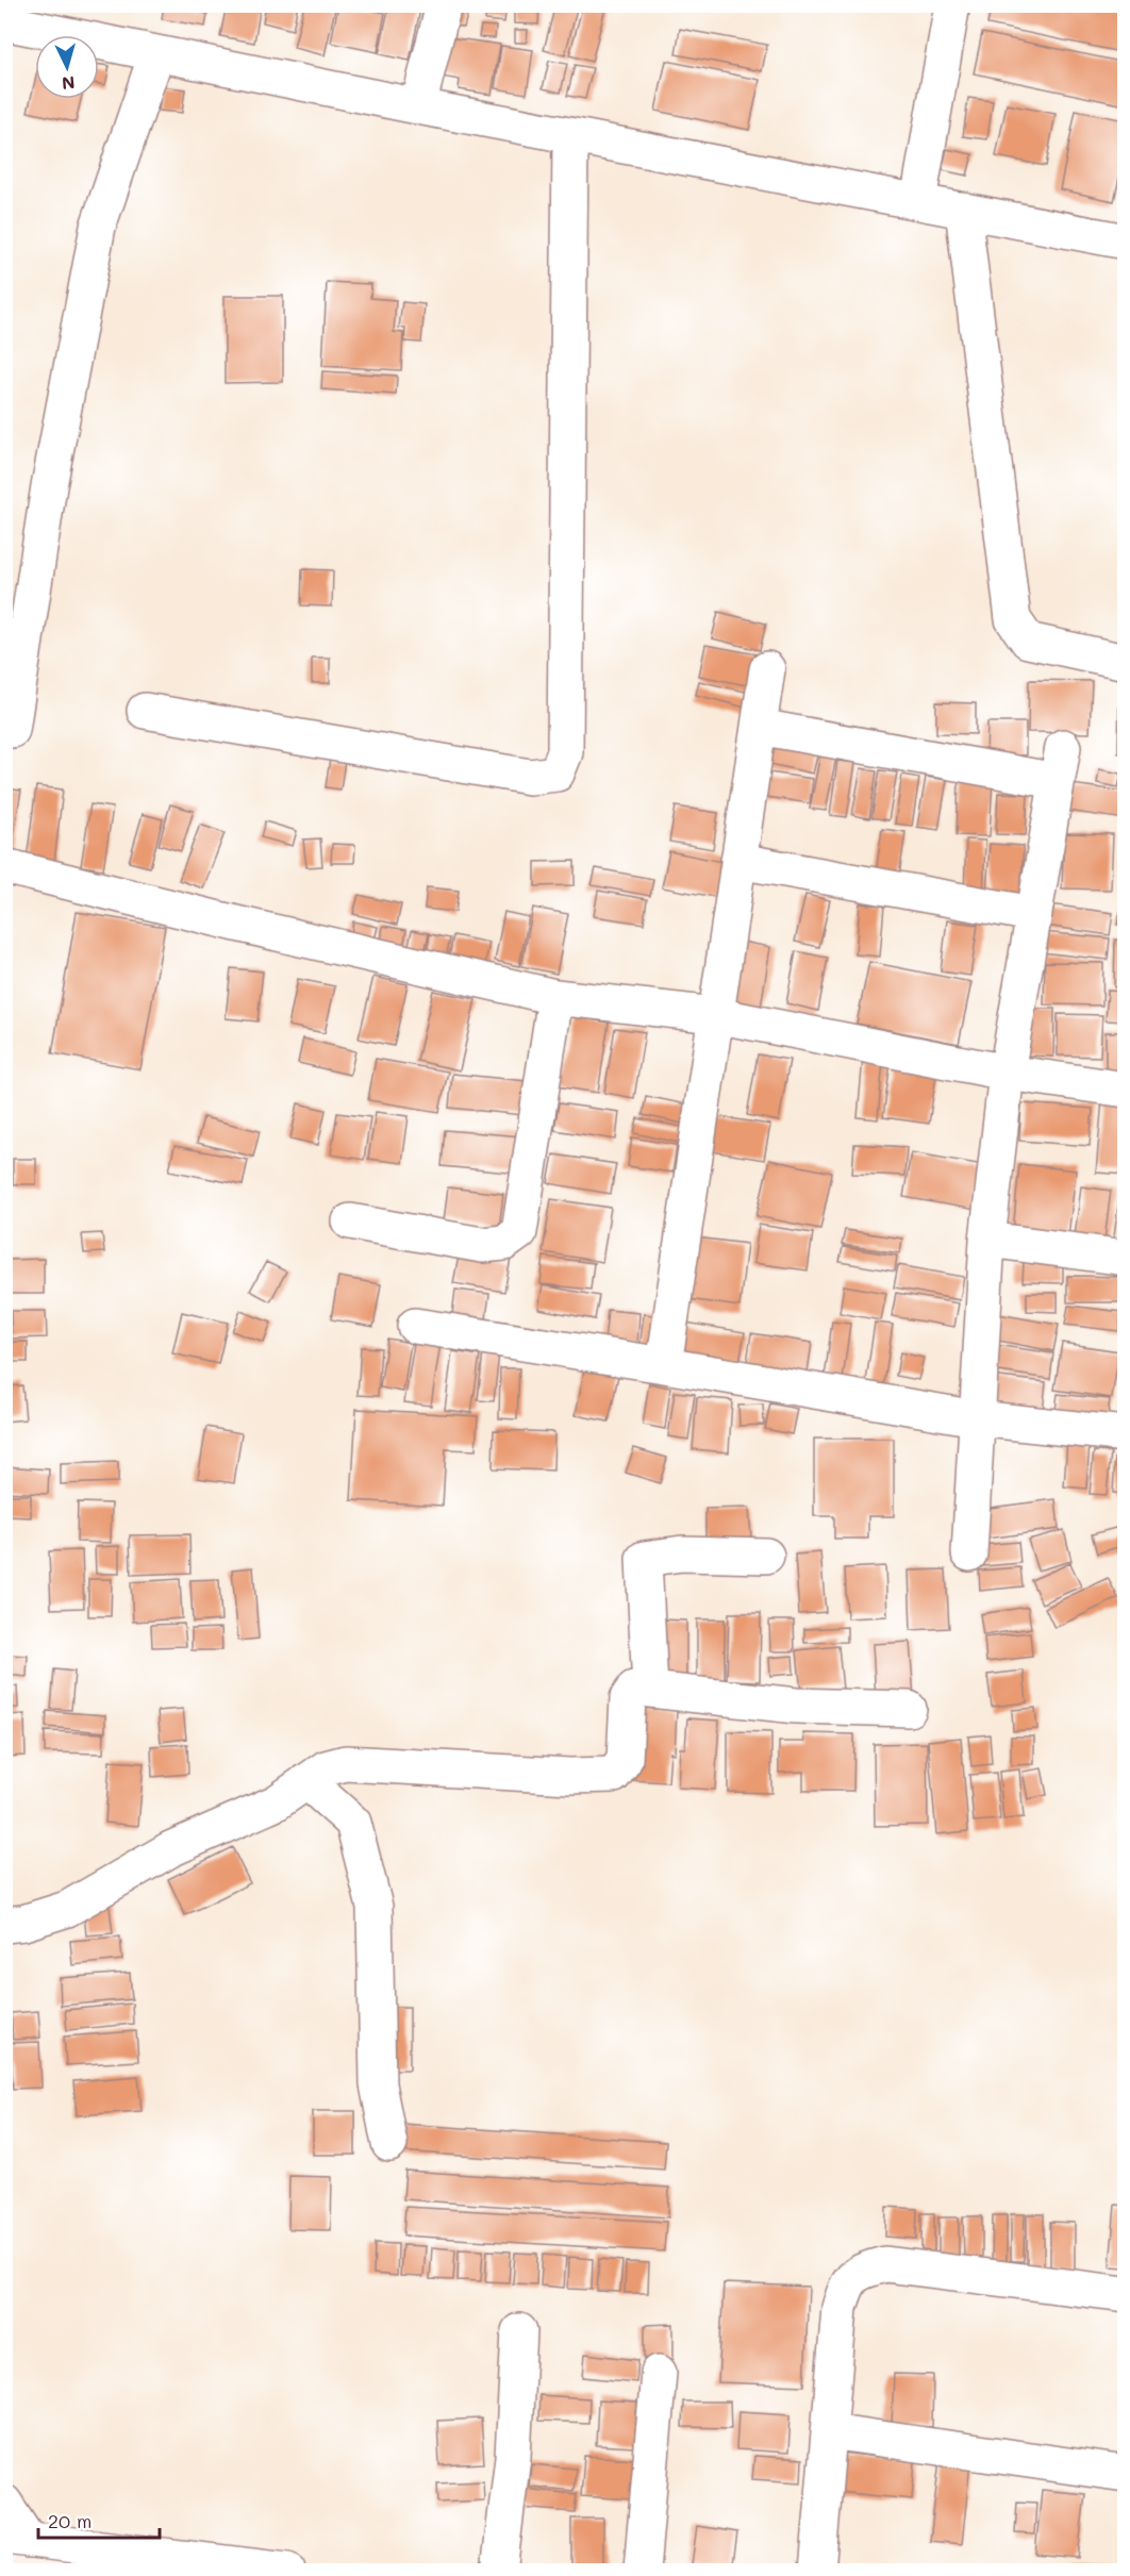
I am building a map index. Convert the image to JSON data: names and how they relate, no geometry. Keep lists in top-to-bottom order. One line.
{"scale_bar":"20 m","north":"bottom"}
